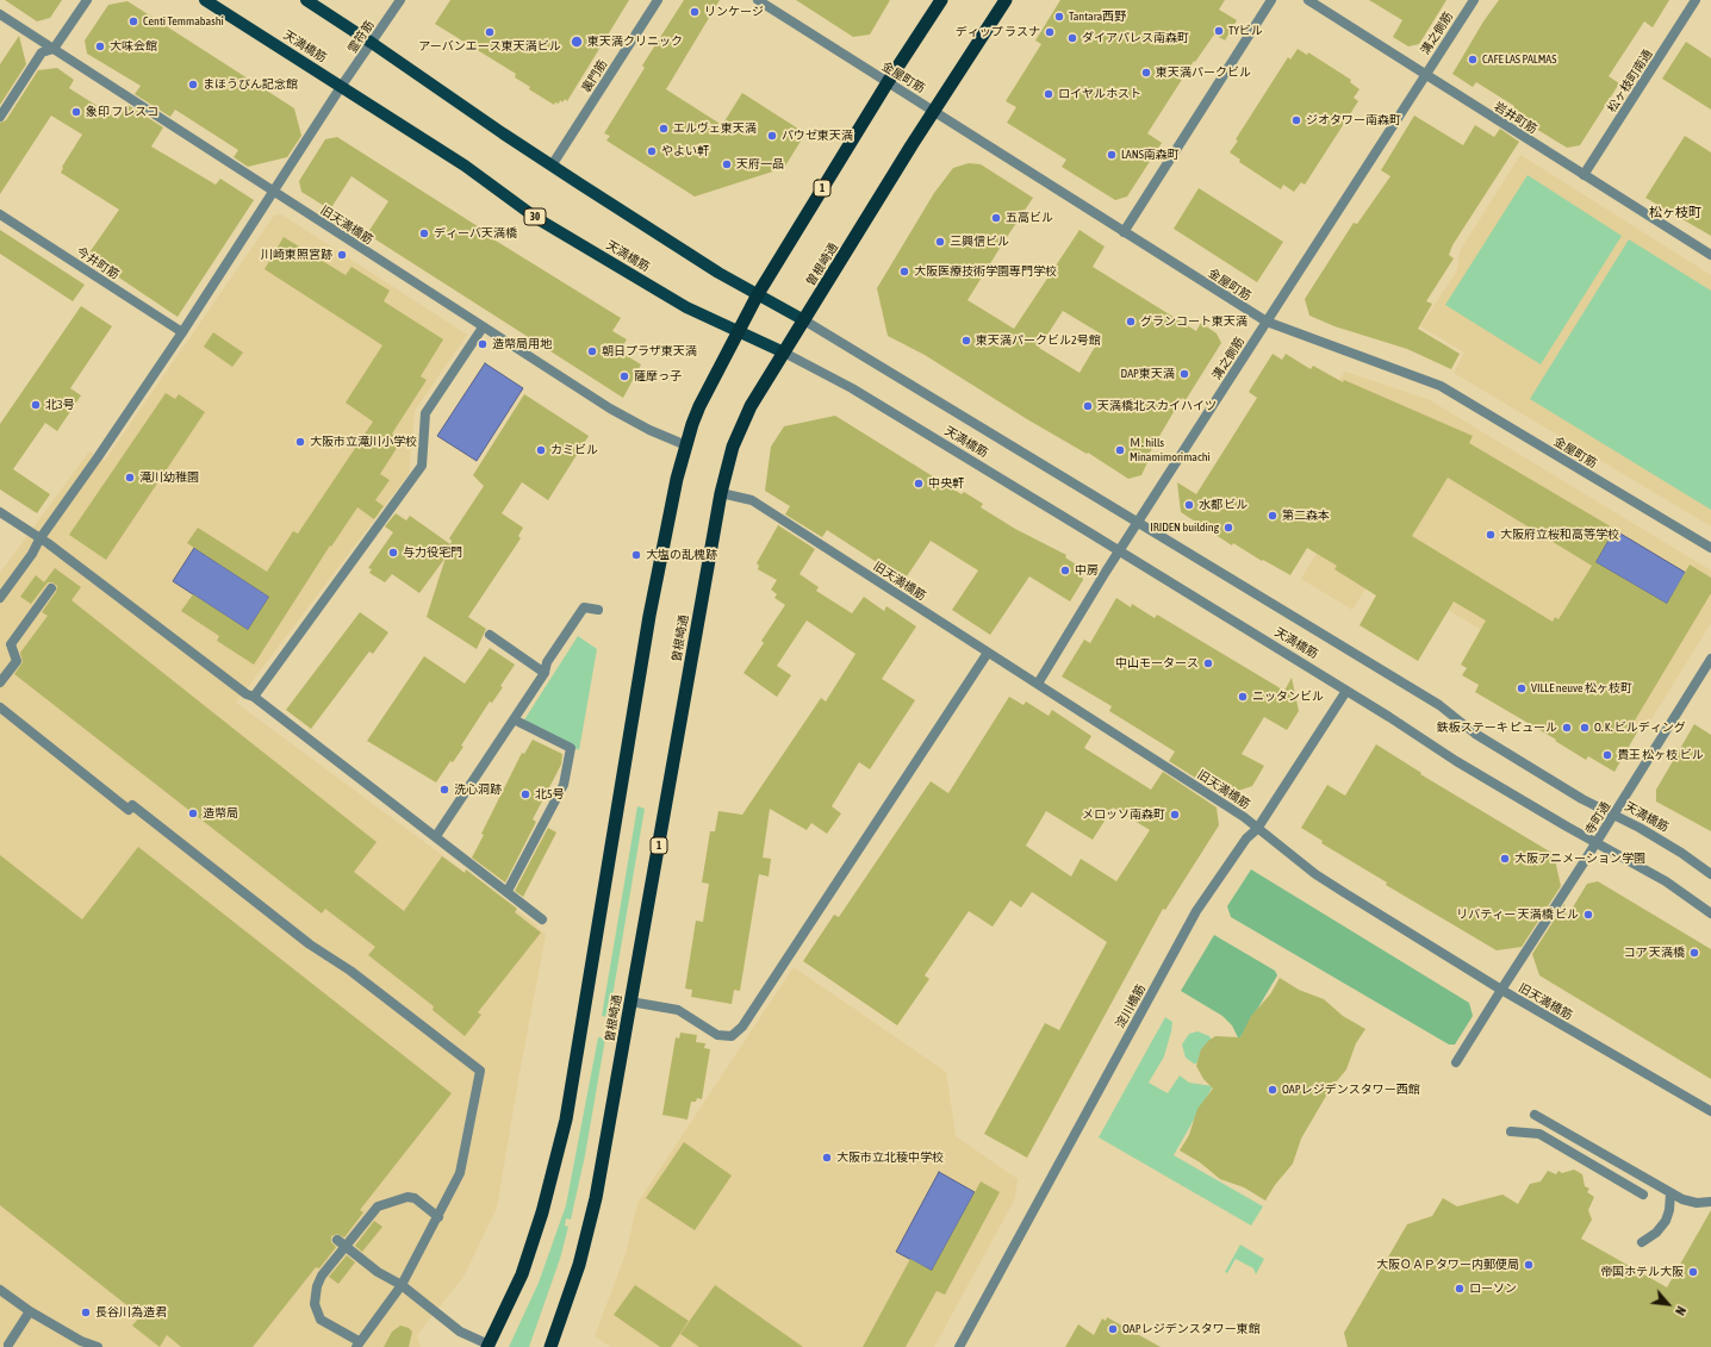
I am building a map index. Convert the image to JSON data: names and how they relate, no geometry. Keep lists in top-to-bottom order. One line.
{"streets":{"highway":["1","曽根崎通"],"main road":["天満橋筋","30"],"street":["溝之側筋","霊符筋","裏門筋","金屋町筋","松ヶ枝町南通","岩井町筋","旧天満橋筋","今井町筋","寺町通","淀川橋筋"]},"crossings":[["溝之側筋","天満橋筋"],["溝之側筋","金屋町筋"],["溝之側筋","岩井町筋"],["溝之側筋","旧天満橋筋"],["霊符筋","天満橋筋"],["霊符筋","旧天満橋筋"],["霊符筋","今井町筋"],["天満橋筋","裏門筋"],["天満橋筋","1"],["天満橋筋","曽根崎通"],["天満橋筋","寺町通"],["天満橋筋","淀川橋筋"],["金屋町筋","1"],["金屋町筋","曽根崎通"],["松ヶ枝町南通","岩井町筋"],["1","旧天満橋筋"],["旧天満橋筋","曽根崎通"],["旧天満橋筋","寺町通"],["旧天満橋筋","淀川橋筋"]],"districts":["松ヶ枝町"],"places":["リンケージ","Tantara西野","Centi Temmabashi","TYビル","アーバンエース東天満ビル","ディップ ラスナ","ダイアパレス南森町","東天満クリニック","大味会館","CAFE LAS PALMAS","東天満パークビル","まほうびん記念館","ロイヤルホスト","象印 フレスコ","ジオタワー南森町","エルヴェ東天満","パウゼ東天満","やよい軒","LANS南森町","天府一品","五高ビル","ディーバ天満橋","三興信ビル","川崎東照宮跡","大阪医療技術学園専門学校","グランコート東天満","東天満パークビル2号館","造幣局用地","朝日プラザ東天満","DAP東天満","薩摩っ子","北3号","天満橋北スカイハイツ","大阪市立滝川小学校","カミビル","Ｍ. hills Minamimorimachi","滝川幼稚園","中央軒","水都 ビル","第二森本","IRIDEN building","大阪府立桜和高等学校","与力役宅門","大塩の乱槐跡","中房","中山モータース","VILLE neuve 松ヶ枝町","ニッタンビル","鉄板ステーキ ピュール","O. K. ビルディング","貴王 松ヶ枝 ビル","洗心洞跡","北5号","造幣局","メロッソ南森町","大阪アニメーション学園","リバティー 天満橋 ビル","コア 天満橋","OAPレジデンスタワー西館","大阪市立北稜中学校","大阪ＯＡＰタワー内郵便局","帝国ホテル大阪","ローソン","長谷川為造君","OAPレジデンスタワー東館"],"north":"bottom right"}
